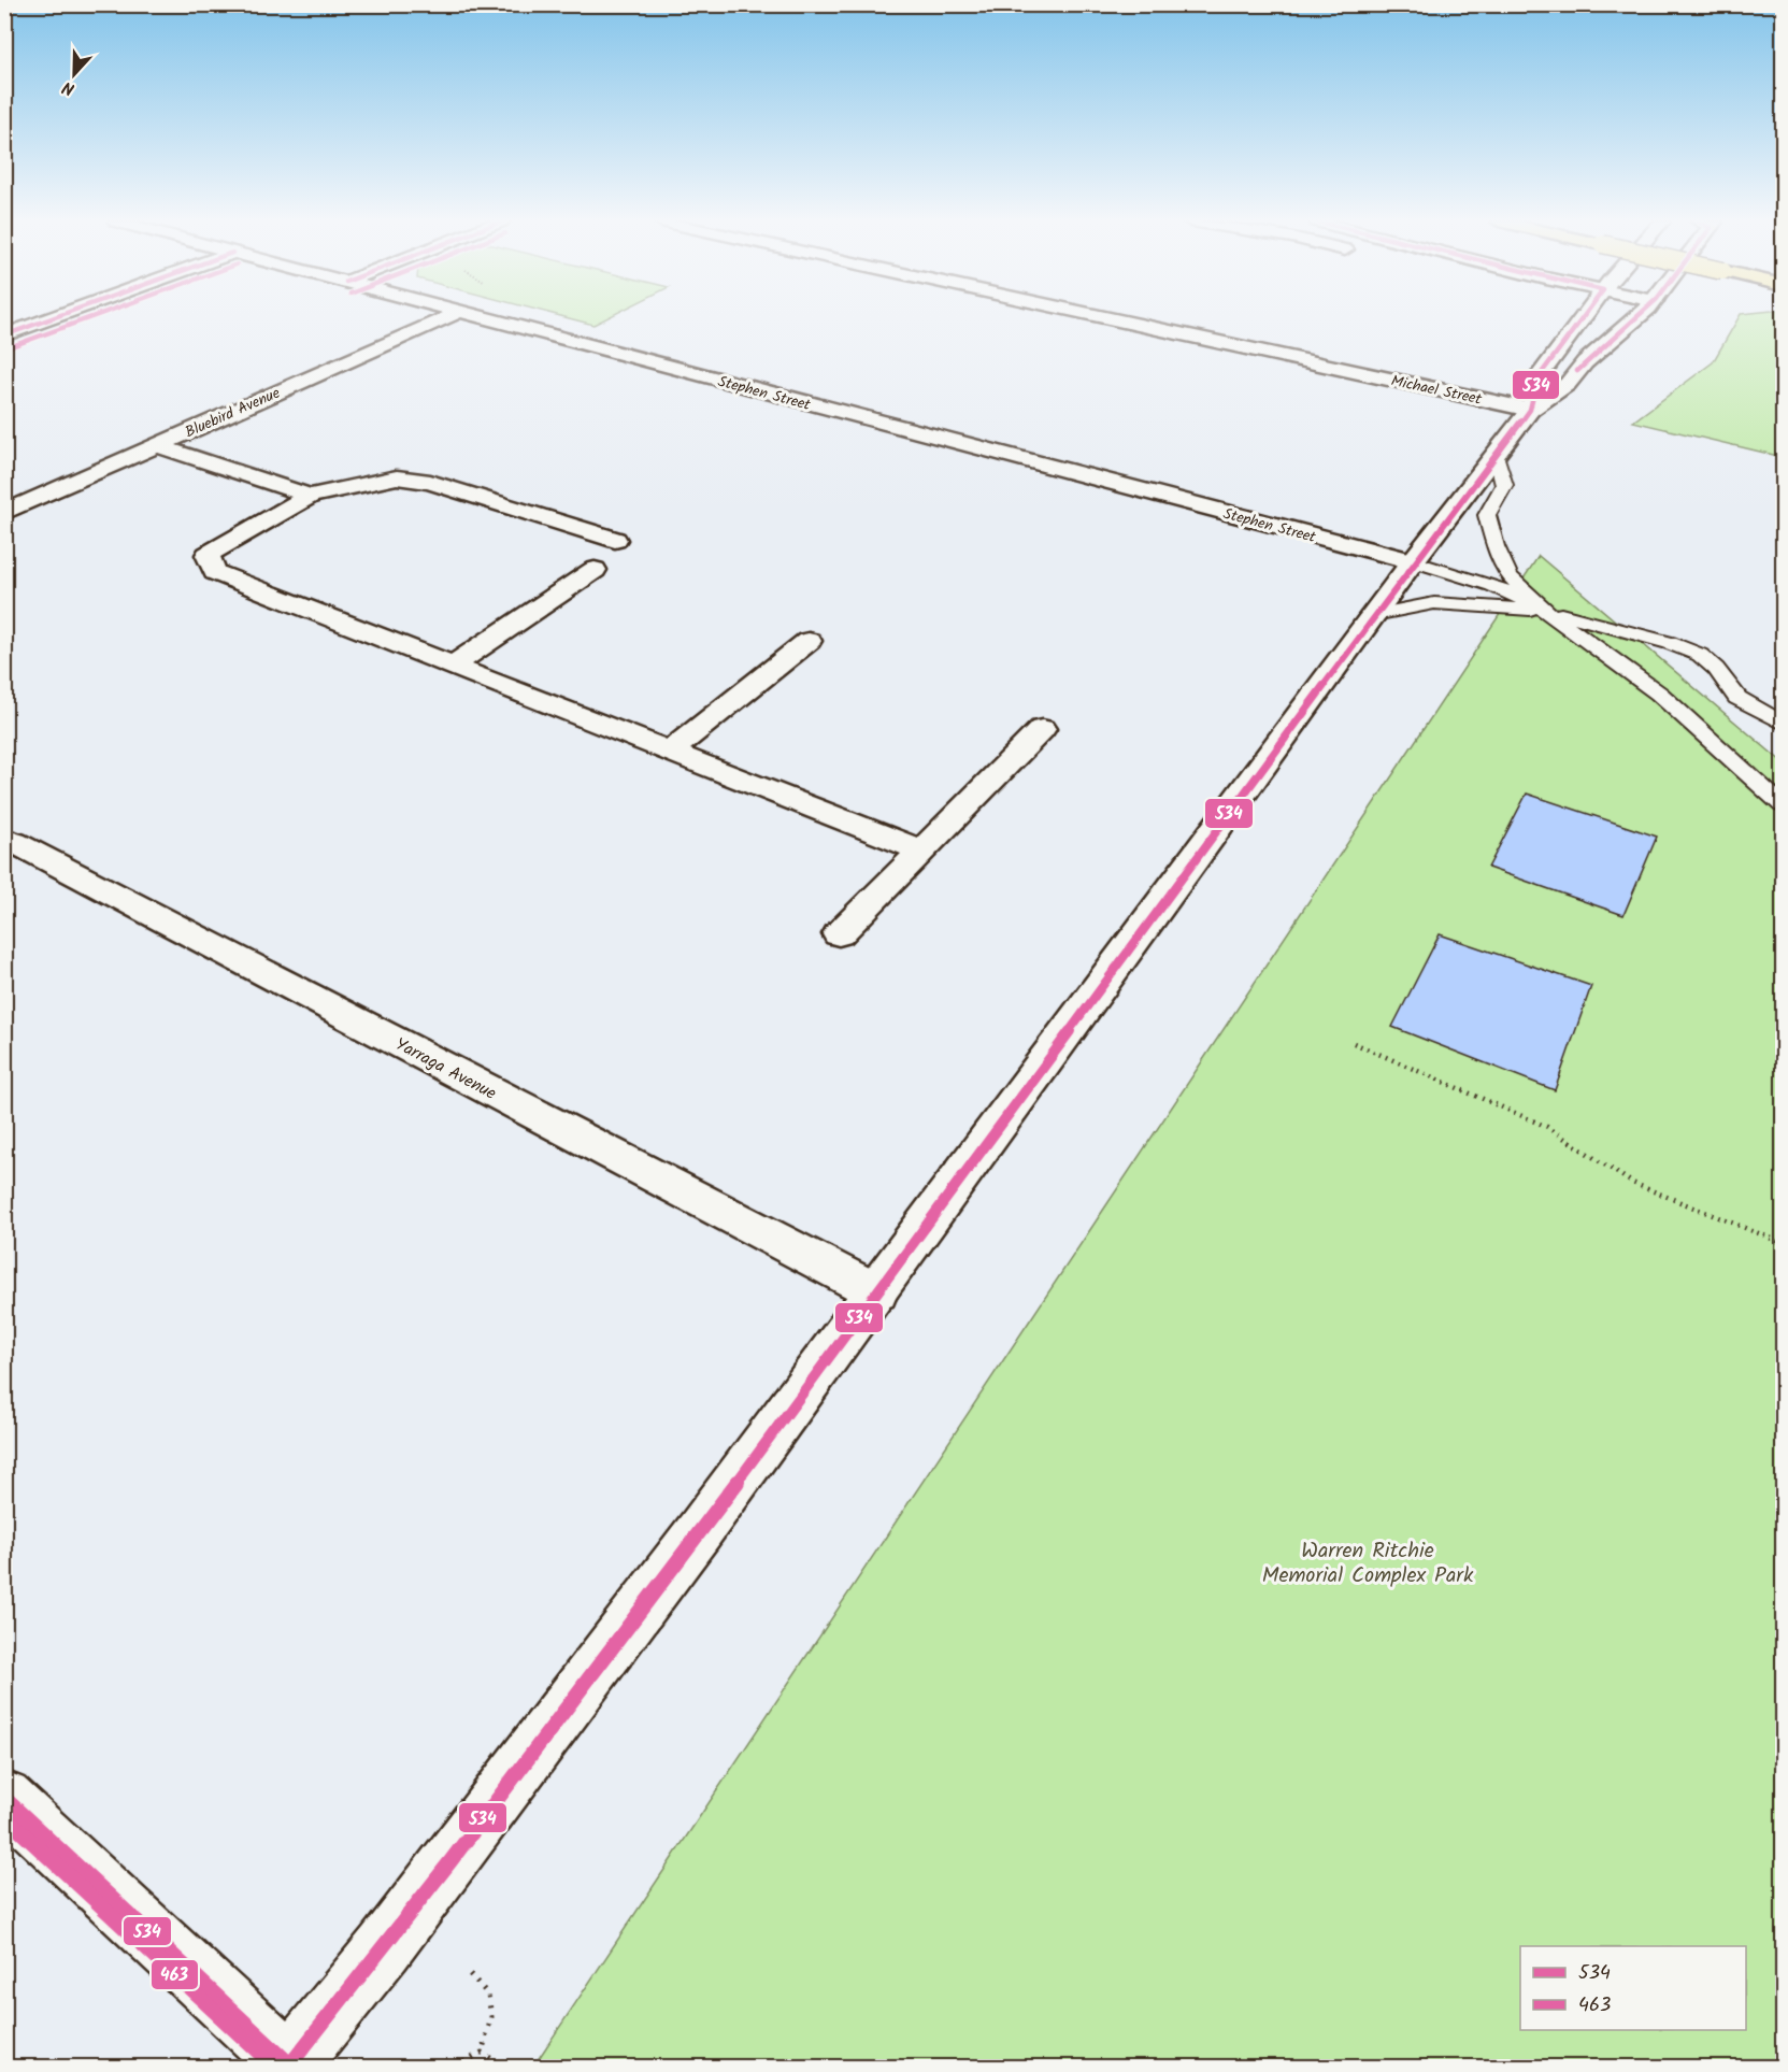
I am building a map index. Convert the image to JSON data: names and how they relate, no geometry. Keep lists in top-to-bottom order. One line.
{"streets":{"street":["Michael Street","Stephen Street","Bluebird Avenue","Yarraga Avenue"]},"parks":["Warren Ritchie Memorial Complex Park"],"lines":["transit line 534","transit line 463"],"legend":["534","463"],"north":"bottom"}
